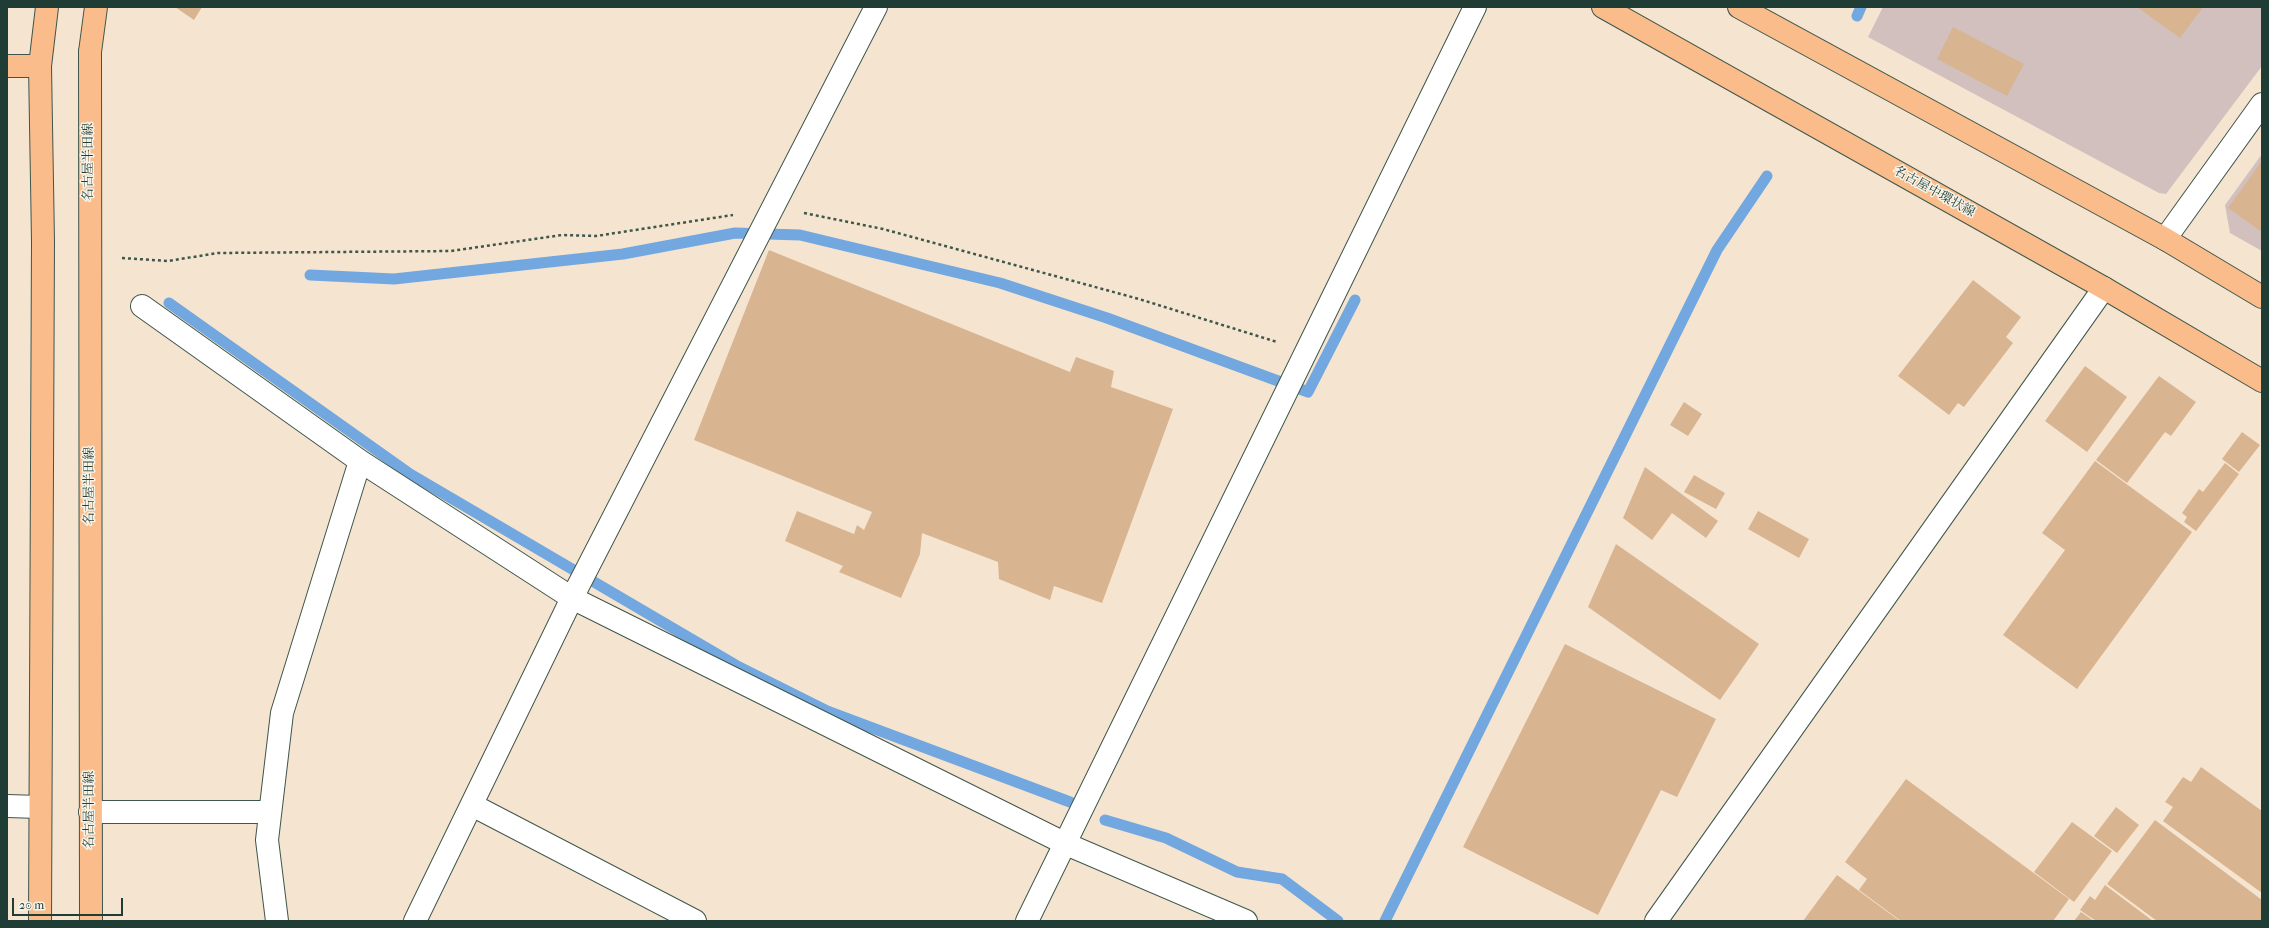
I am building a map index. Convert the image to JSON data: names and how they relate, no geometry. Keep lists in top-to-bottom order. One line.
{"streets":{"main road":["名古屋半田線","名古屋中環状線"]},"scale_bar":"20 m"}
